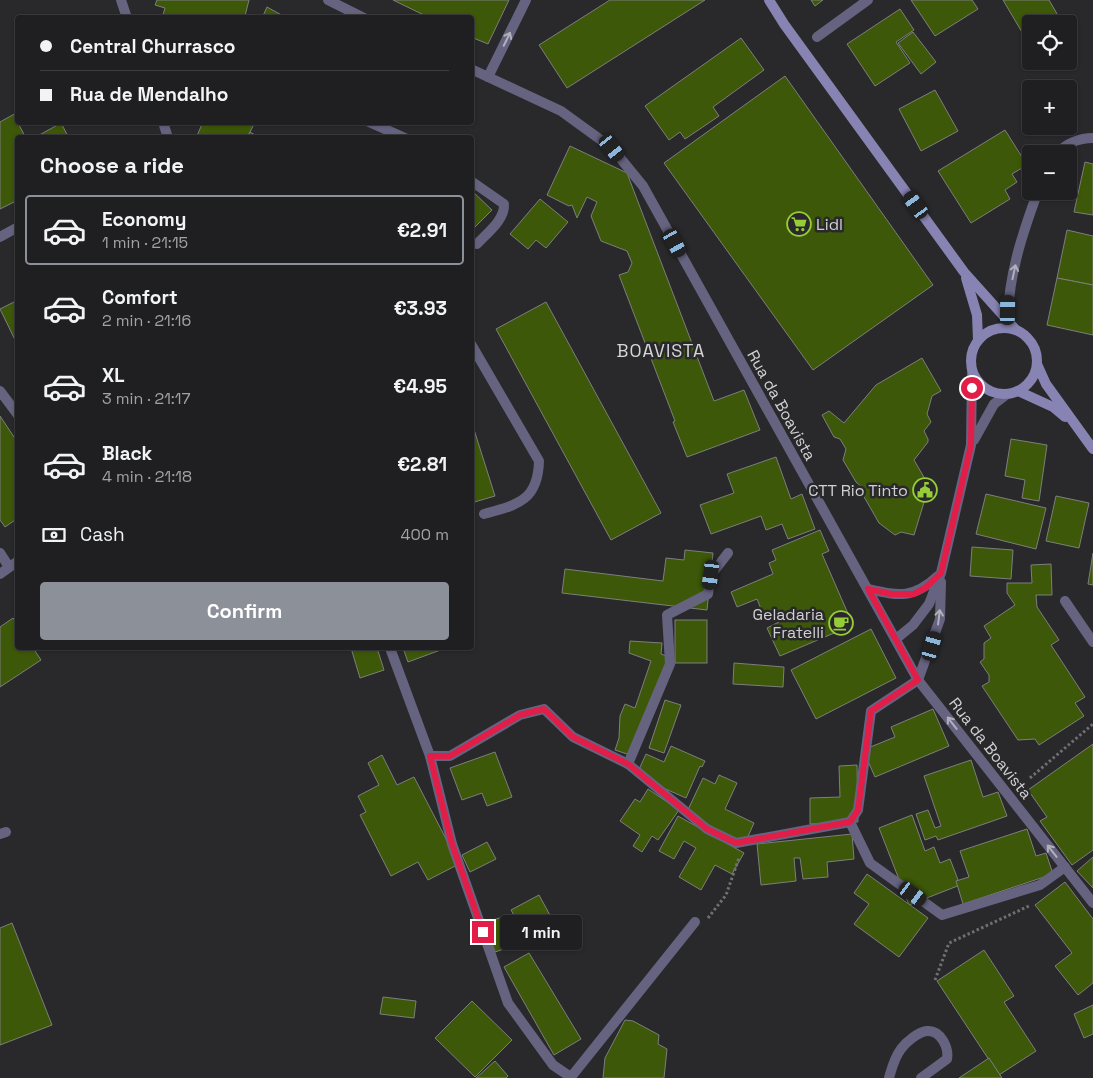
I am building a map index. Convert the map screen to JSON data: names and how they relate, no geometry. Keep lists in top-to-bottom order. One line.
{"streets":{"street":["Rua da Boavista"]},"districts":["BOAVISTA"],"places":{"supermarket":["Lidl"],"public building":["CTT Rio Tinto"],"cafe":["Geladaria Fratelli"]},"page":{"map_buttons":["+","−"],"banner":["Central Churrasco","Rua de Mendalho"],"heading":"Choose a ride","list":[{"name":"Economy","note":"1 min · 21:15","value":"€2.91"},{"name":"Comfort","note":"2 min · 21:16","value":"€3.93"},{"name":"XL","note":"3 min · 21:17","value":"€4.95"},{"name":"Black","note":"4 min · 21:18","value":"€2.81"}],"pay":["Cash","400 m"],"buttons":"Confirm","bubble":"1 min"}}
